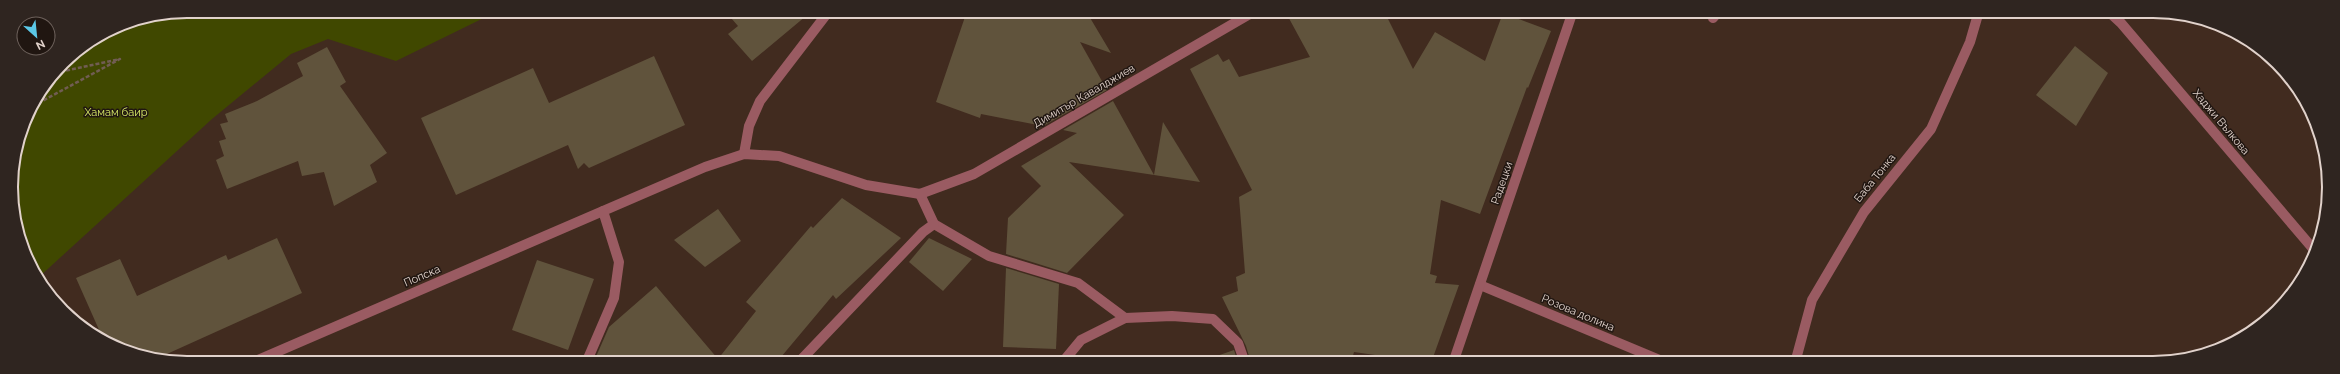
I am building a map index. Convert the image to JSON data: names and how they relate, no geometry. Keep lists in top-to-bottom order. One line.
{"streets":{"street":["Димитър Кавалджиев","Хаджи Вълкова","Баба Тонка","Радецки","Попска","Розова долина"]},"crossings":[["Радецки","Розова долина"]],"parks":["Хамам баир"],"north":"bottom right"}
